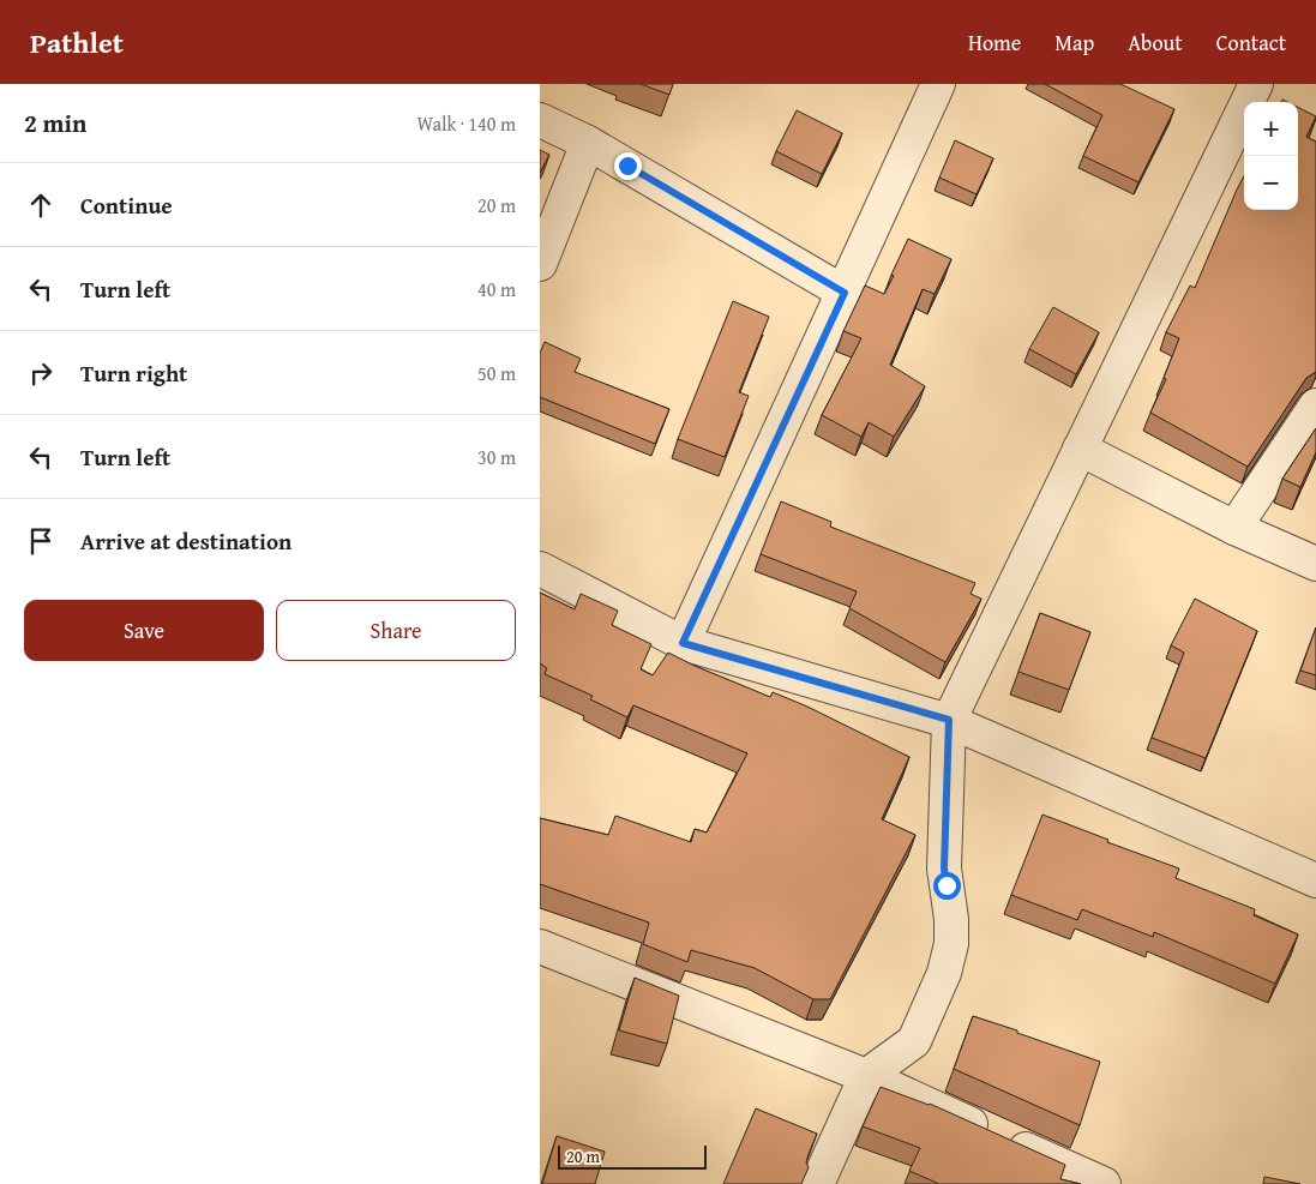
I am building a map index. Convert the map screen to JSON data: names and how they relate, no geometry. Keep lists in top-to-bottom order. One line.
{"scale_bar":"20 m","page":{"header":"Pathlet","nav":["Home","Map","About","Contact"],"heading":["2 min","Walk · 140 m"],"map_buttons":["+","−"],"list":[["Continue","20 m"],["Turn left","40 m"],["Turn right","50 m"],["Turn left","30 m"],"Arrive at destination"],"buttons":["Save","Share"],"scale":"20 m"}}
